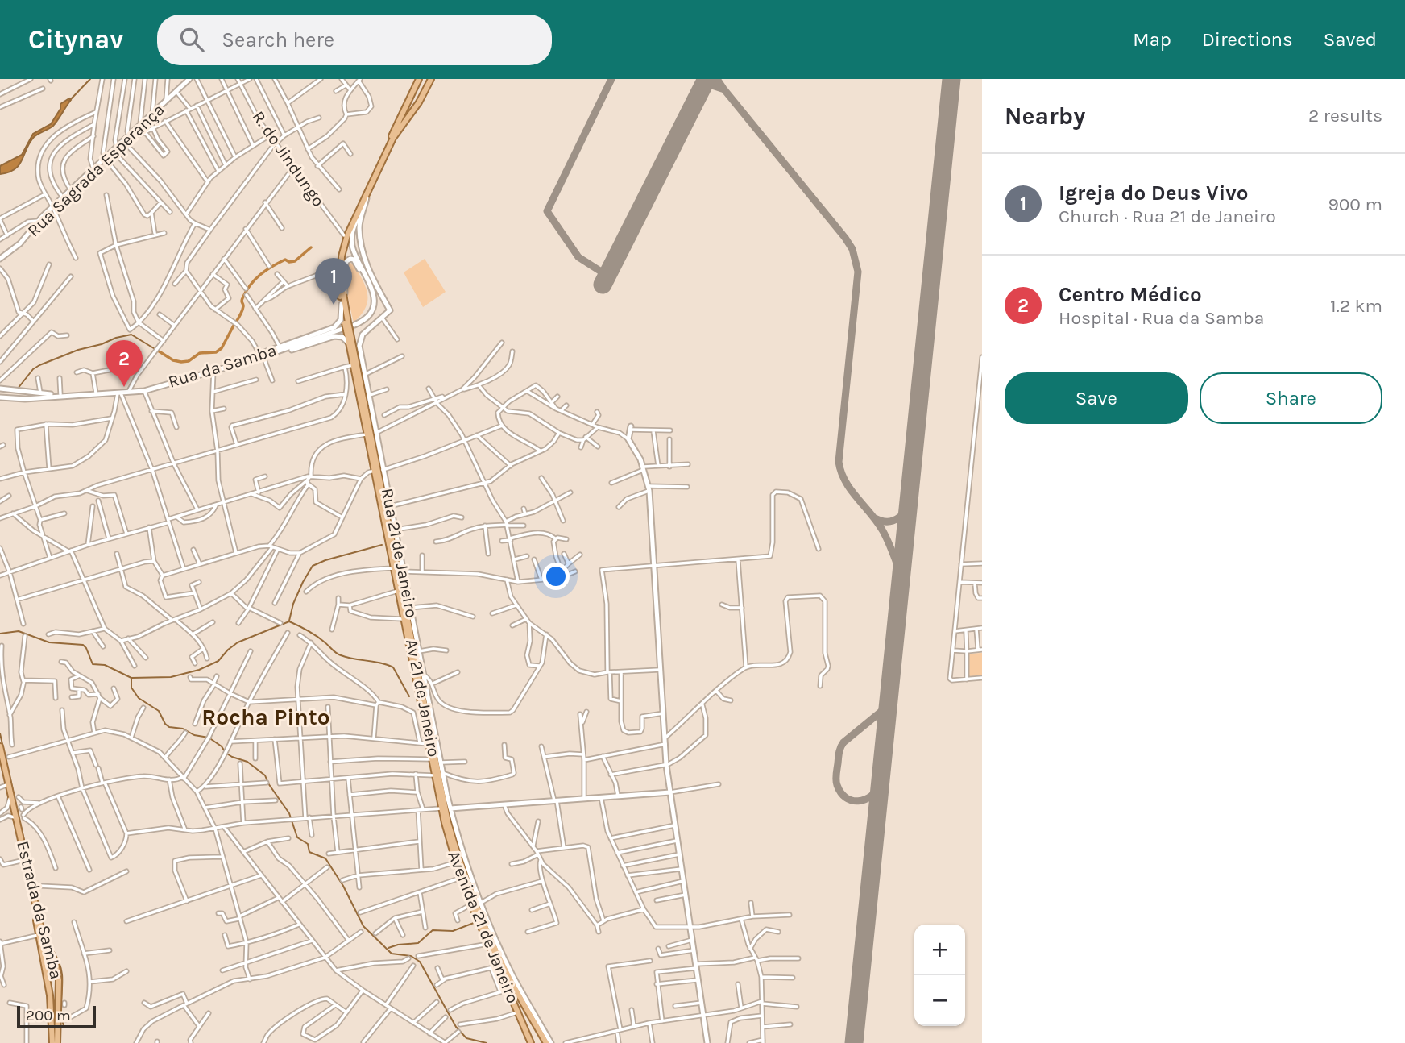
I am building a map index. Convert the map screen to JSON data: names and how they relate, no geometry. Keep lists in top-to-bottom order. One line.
{"streets":{"main road":["Rua 21 de Janeiro","Av 21 de Janeiro","Estrada da Samba","Avenida 21 de Janeiro"],"street":["R. do Jindungo","Rua Sagrada Esperança","Rua da Samba"]},"crossings":[["Rua da Samba","Rua 21 de Janeiro"],["Rua 21 de Janeiro","Av 21 de Janeiro"],["Rua 21 de Janeiro","Avenida 21 de Janeiro"],["Av 21 de Janeiro","Avenida 21 de Janeiro"]],"districts":["Rocha Pinto"],"scale_bar":"200 m","page":{"header":"Citynav","search":"Search here","nav":["Map","Directions","Saved"],"heading":["Nearby","2 results"],"list":[{"mark":"1","name":"Igreja do Deus Vivo","note":"Church · Rua 21 de Janeiro","value":"900 m"},{"mark":"2","name":"Centro Médico","note":"Hospital · Rua da Samba","value":"1.2 km"}],"pins":["1","2"],"buttons":["Save","Share"],"map_buttons":["+","−"],"scale":"200 m"}}
